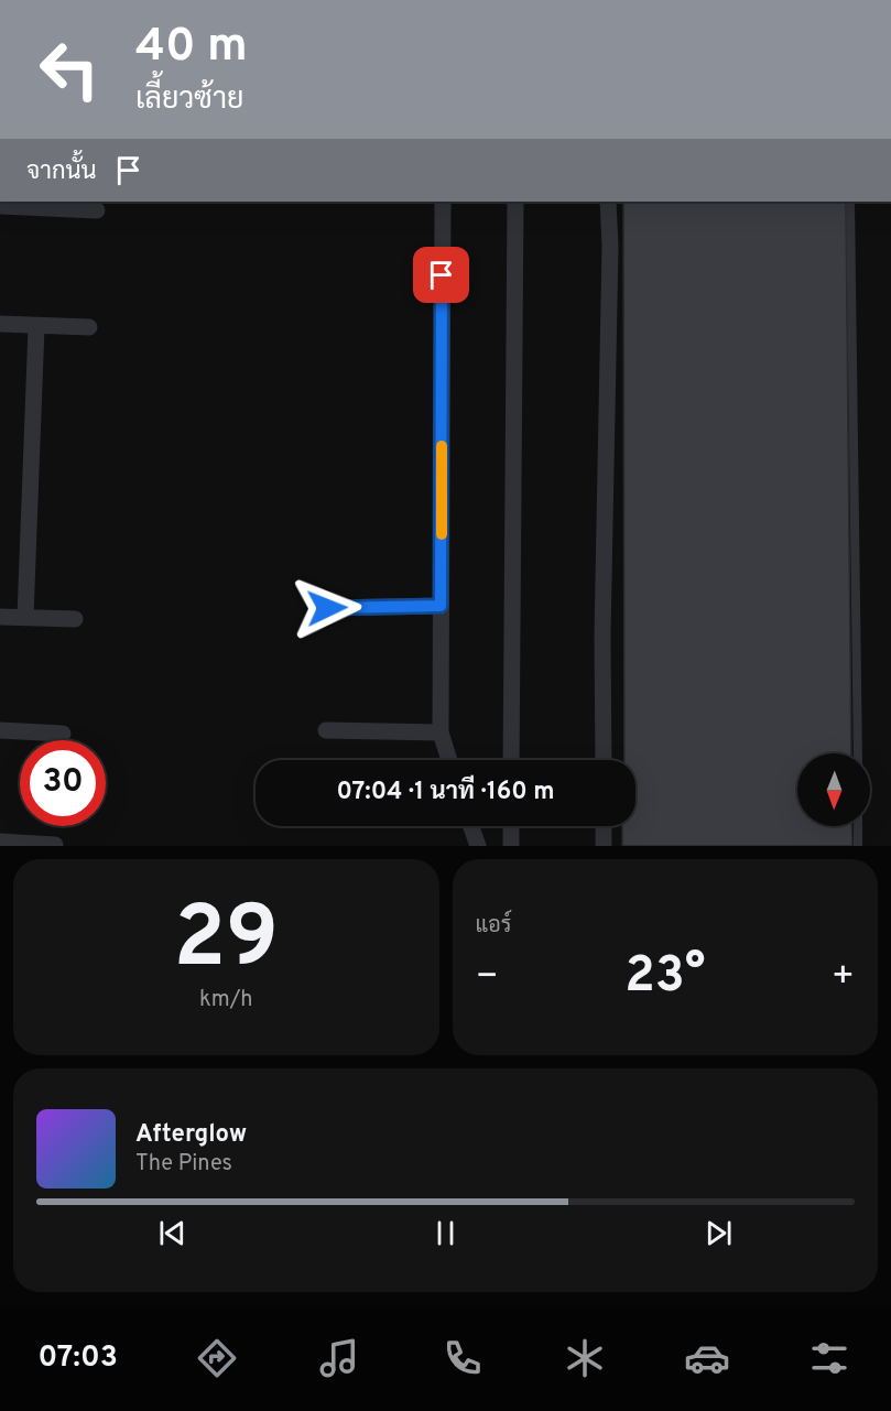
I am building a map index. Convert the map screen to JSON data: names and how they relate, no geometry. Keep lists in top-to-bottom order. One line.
{"north":"bottom","page":{"turn":["40 m","เลี้ยวซ้าย"],"then":"จากนั้น","limit":"30","trip":"07:04 · 1 นาที · 160 m","tile":[["29","km/h"],"แอร์"],"heat":["−","23°","+"],"song":["Afterglow","The Pines"],"tabs":"07:03"}}
